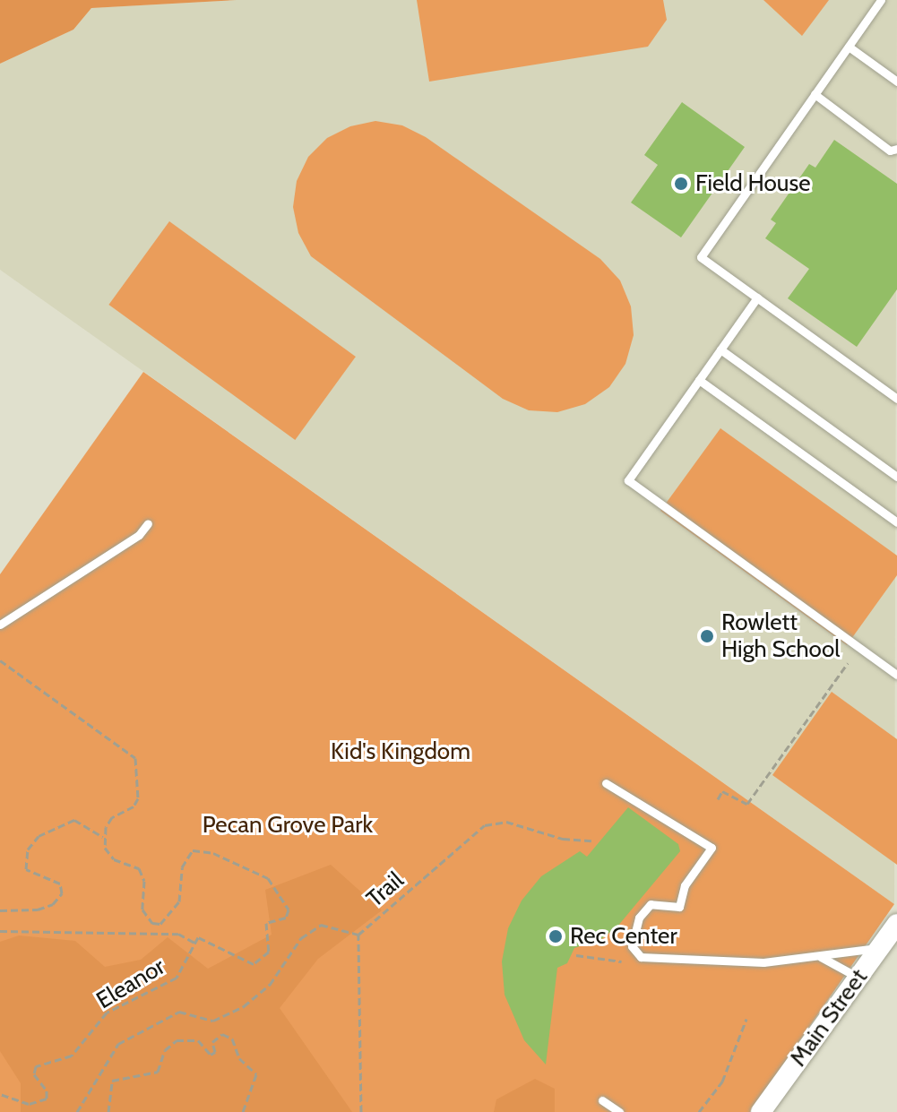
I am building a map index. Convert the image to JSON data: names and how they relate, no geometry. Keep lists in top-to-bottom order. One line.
{"streets":{"street":["Main Street"],"path":["Trail","Eleanor"]},"parks":["Kid's Kingdom","Pecan Grove Park"],"places":["Field House","Rowlett High School","Rec Center"]}
